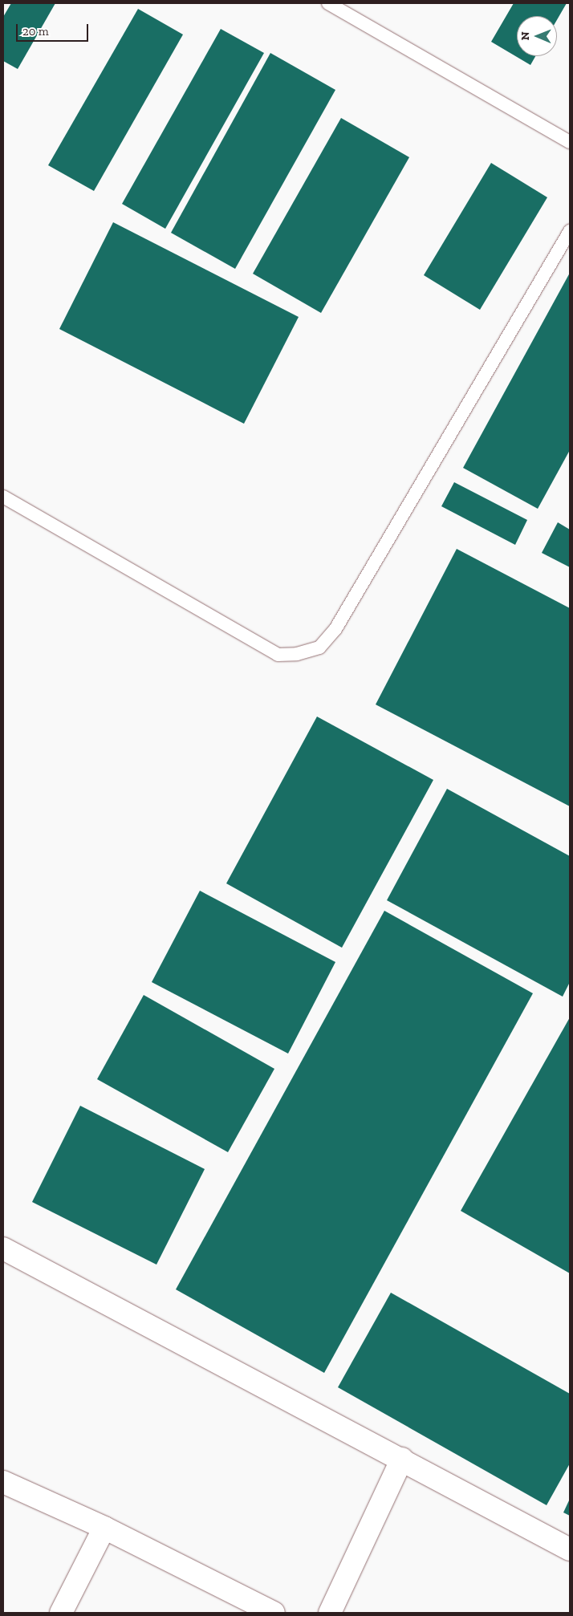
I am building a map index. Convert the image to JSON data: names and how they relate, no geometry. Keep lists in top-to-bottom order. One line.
{"scale_bar":"20 m","north":"left"}
